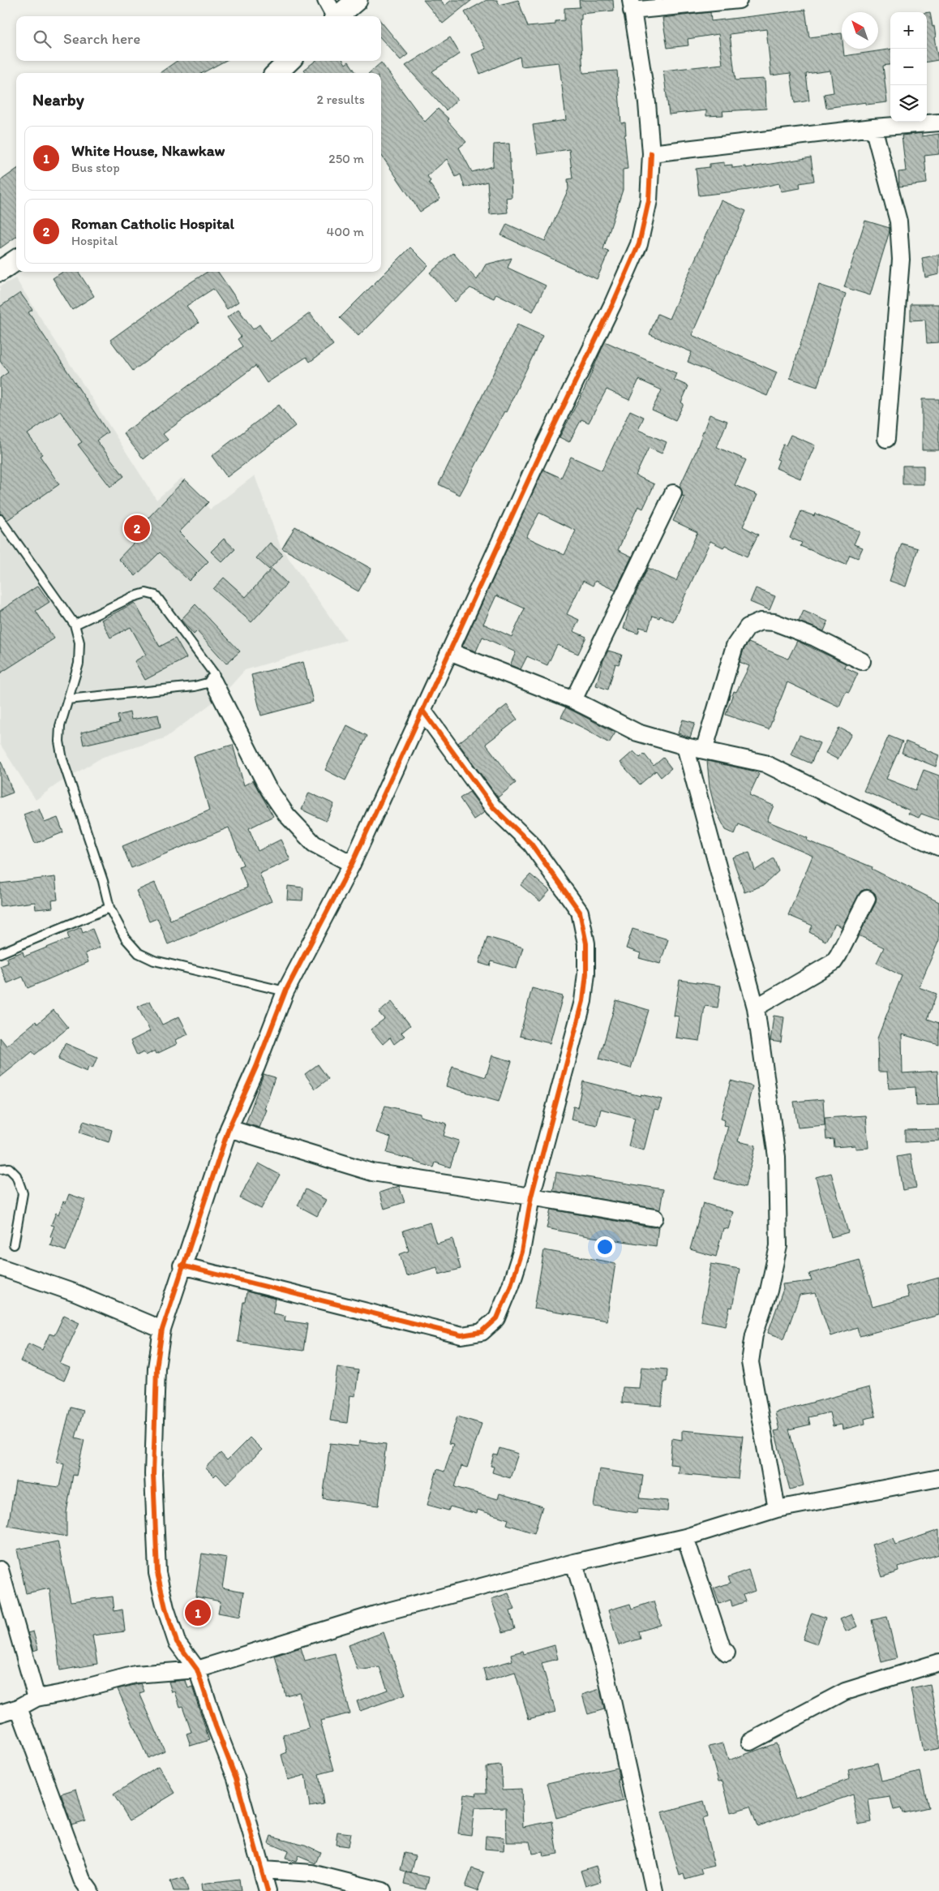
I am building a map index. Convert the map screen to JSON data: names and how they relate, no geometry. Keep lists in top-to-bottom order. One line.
{"north":"top left","page":{"map_buttons":["+","−"],"search":"Search here","heading":["Nearby","2 results"],"list":[{"mark":"1","name":"White House, Nkawkaw","note":"Bus stop","value":"250 m"},{"mark":"2","name":"Roman Catholic Hospital","note":"Hospital","value":"400 m"}],"pins":["2","1"]}}
